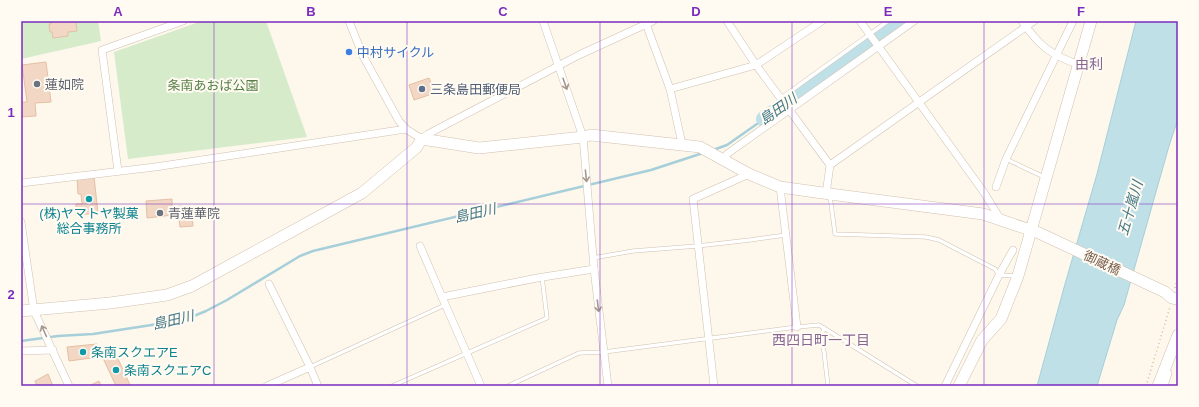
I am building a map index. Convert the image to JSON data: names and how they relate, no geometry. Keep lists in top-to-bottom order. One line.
{"streets":{"street":["御蔵橋"]},"districts":["由利","西四日町一丁目"],"water":["島田川","五十嵐川"],"parks":["条南あおば公園"],"places":["中村サイクル","蓮如院","三条島田郵便局","(株)ヤマトヤ製菓 総合事務所","青蓮華院","条南スクエアE","条南スクエアC"],"grid":{"columns":["A","B","C","D","E","F"],"rows":["1","2"]}}
